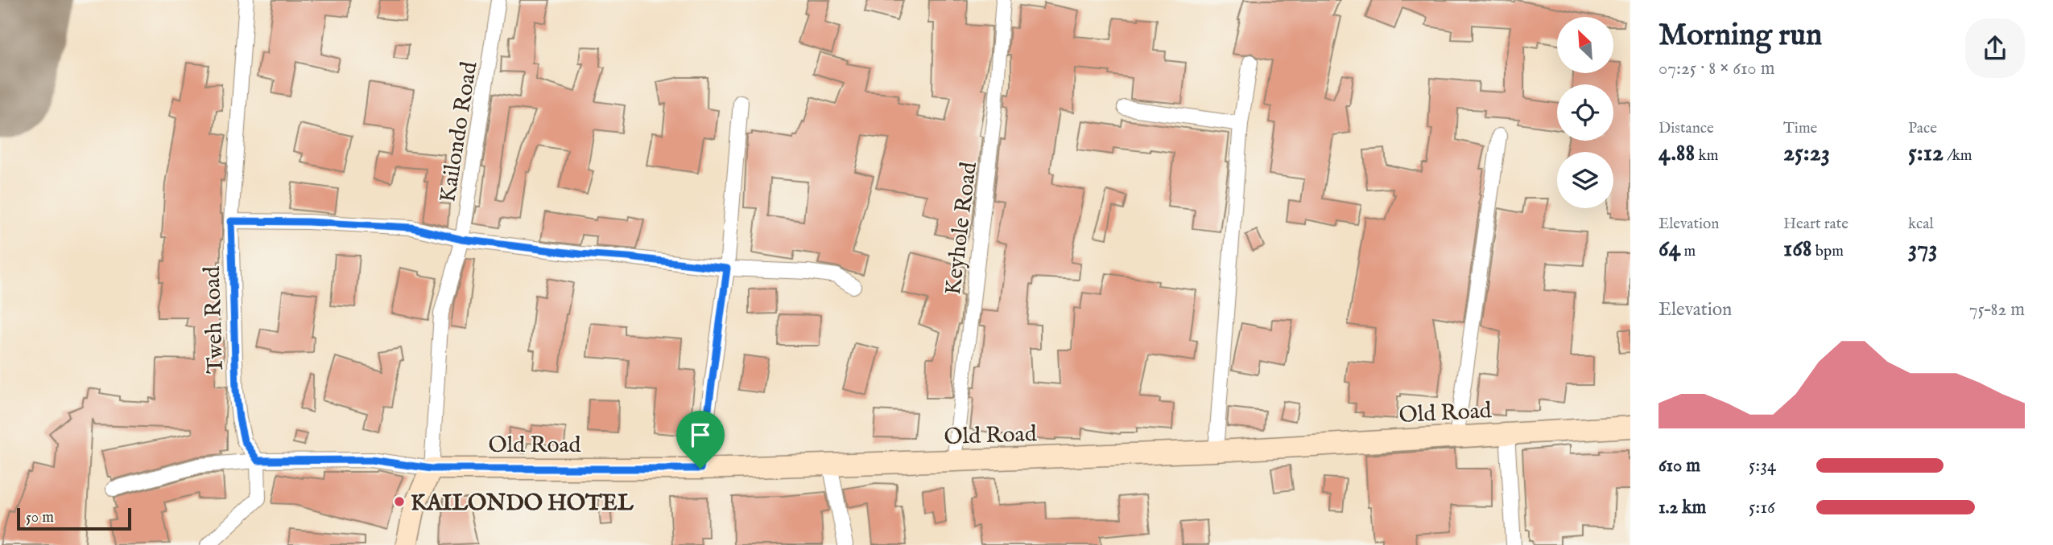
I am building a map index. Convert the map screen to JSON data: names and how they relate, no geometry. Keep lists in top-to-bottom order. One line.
{"streets":{"street":["Kailondo Road","Keyhole Road","Tweh Road","Old Road"]},"crossings":[["Kailondo Road","Old Road"],["Keyhole Road","Old Road"]],"places":["KAILONDO HOTEL"],"scale_bar":"50 m","north":"top left","page":{"heading":["Morning run","07:25 · 8 × 610 m"],"stats":[["Distance","4.88 km"],["Time","25:23"],["Pace","5:12 /km"],["Elevation","64 m"],["Heart rate","168 bpm"],["kcal","373"]],"chart":["Elevation","75–82 m"],"list":[{"name":"610 m","note":"5:34"},{"name":"1.2 km","note":"5:16"}],"scale":"50 m"}}
